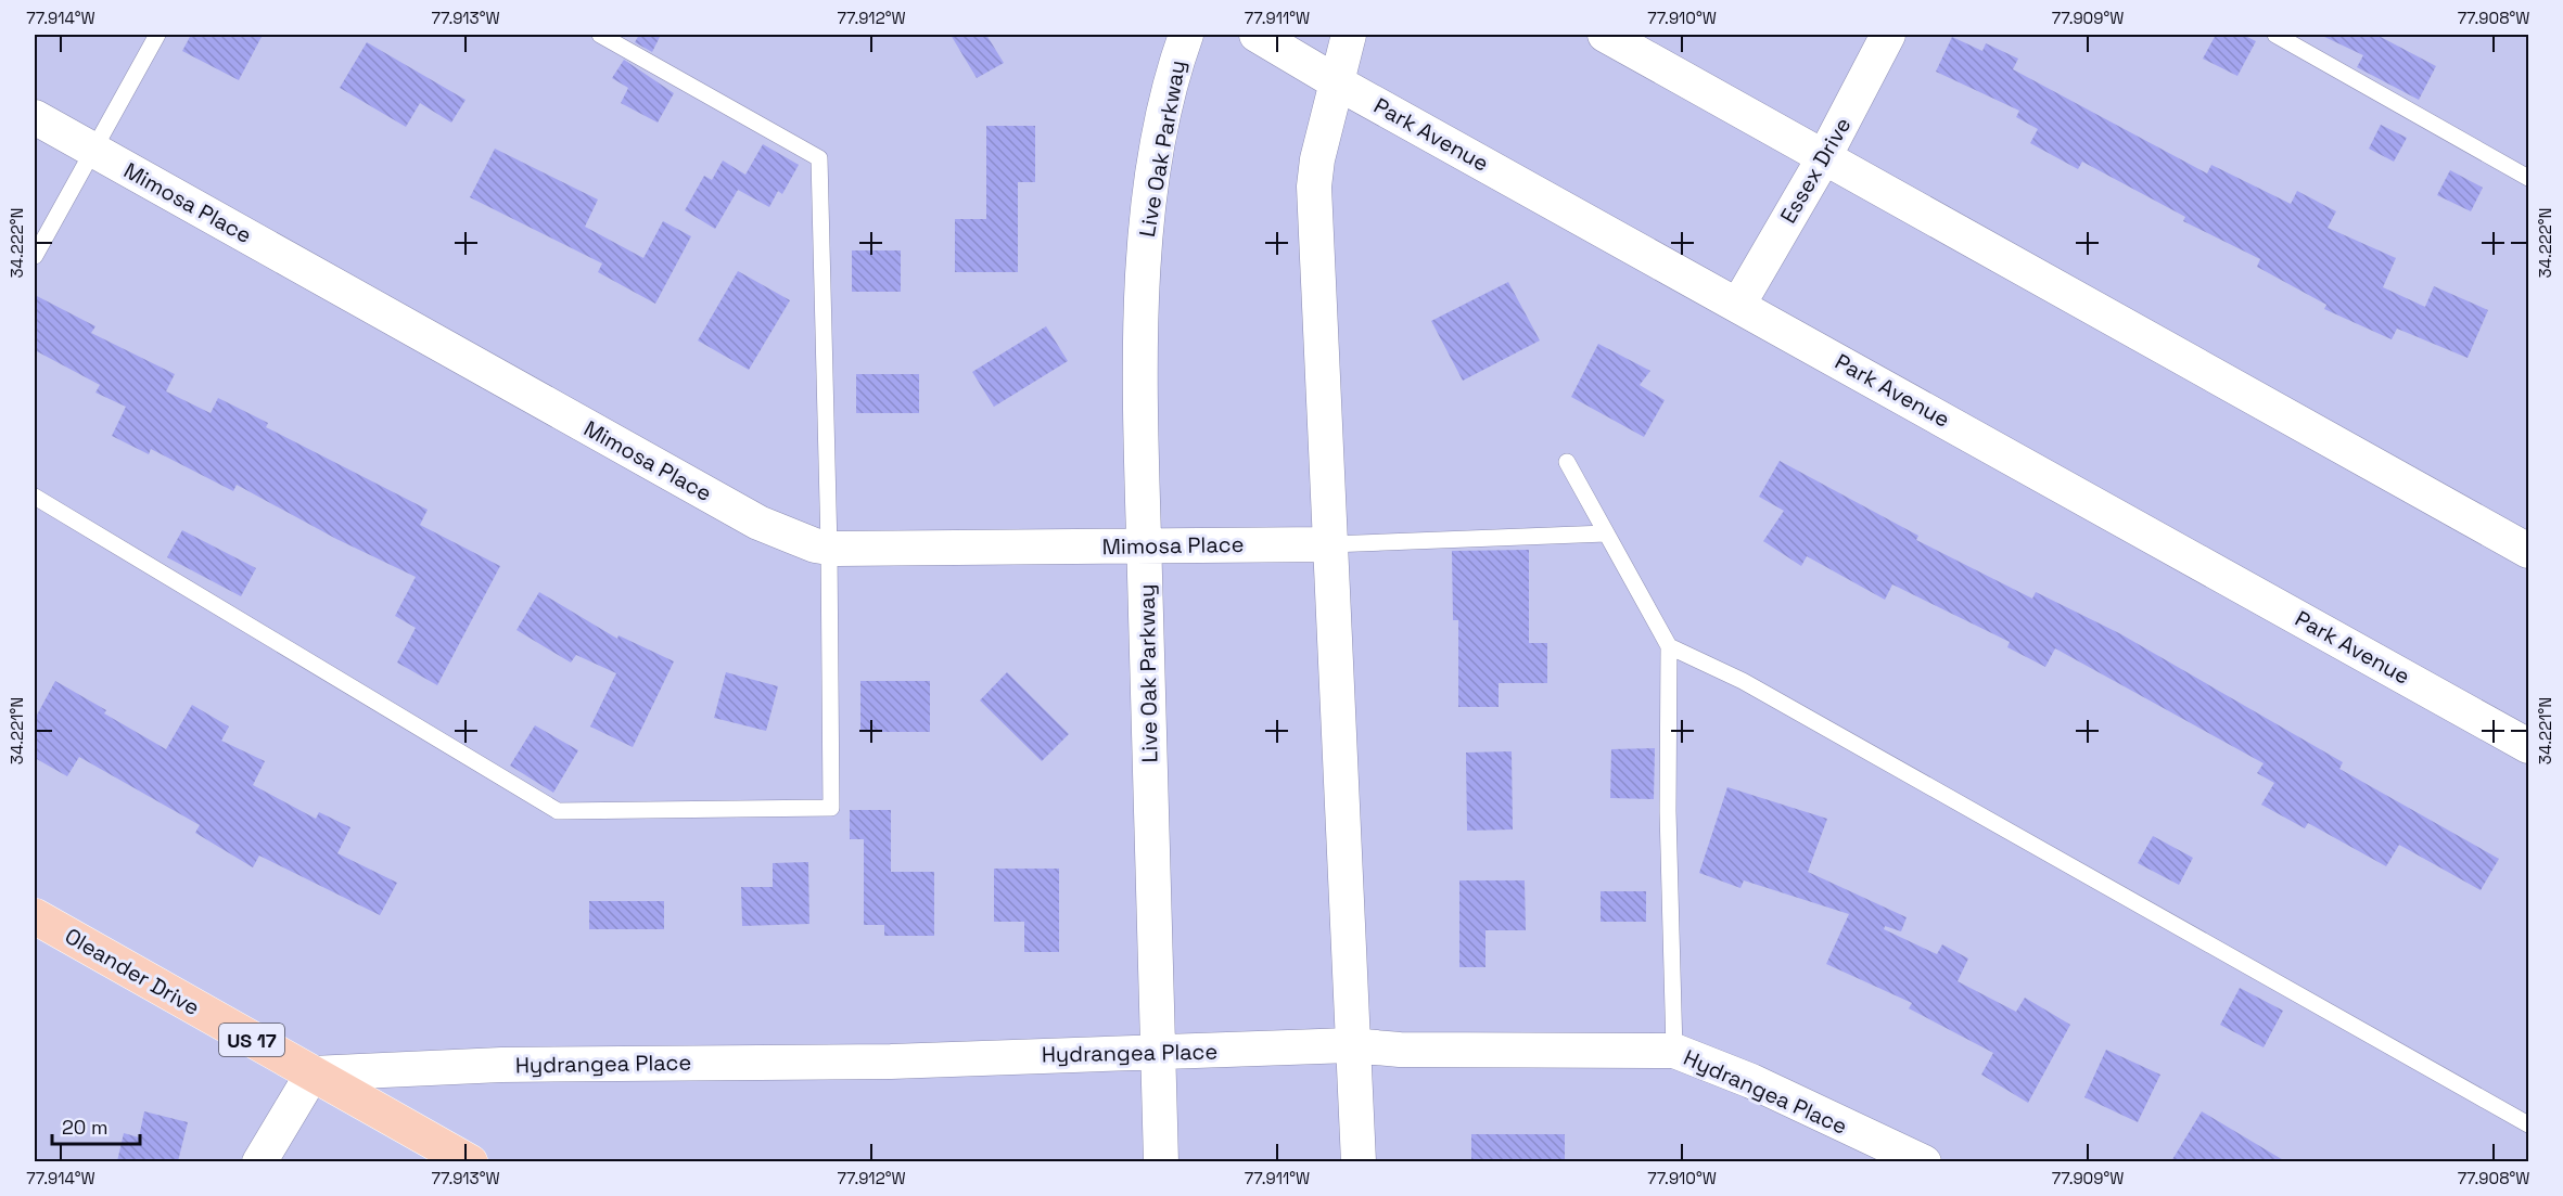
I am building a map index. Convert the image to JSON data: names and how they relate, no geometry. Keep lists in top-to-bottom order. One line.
{"streets":{"main road":["Oleander Drive","US 17"],"street":["Park Avenue","Live Oak Parkway","Essex Drive","Mimosa Place","Hydrangea Place"]},"crossings":[["Park Avenue","Essex Drive"],["Live Oak Parkway","Mimosa Place"],["Live Oak Parkway","Hydrangea Place"],["Oleander Drive","Hydrangea Place"]],"scale_bar":"20 m","coordinates":["77.914°W","77.913°W","77.912°W","77.911°W","77.910°W","77.909°W","77.908°W","34.222°N","34.221°N"]}
